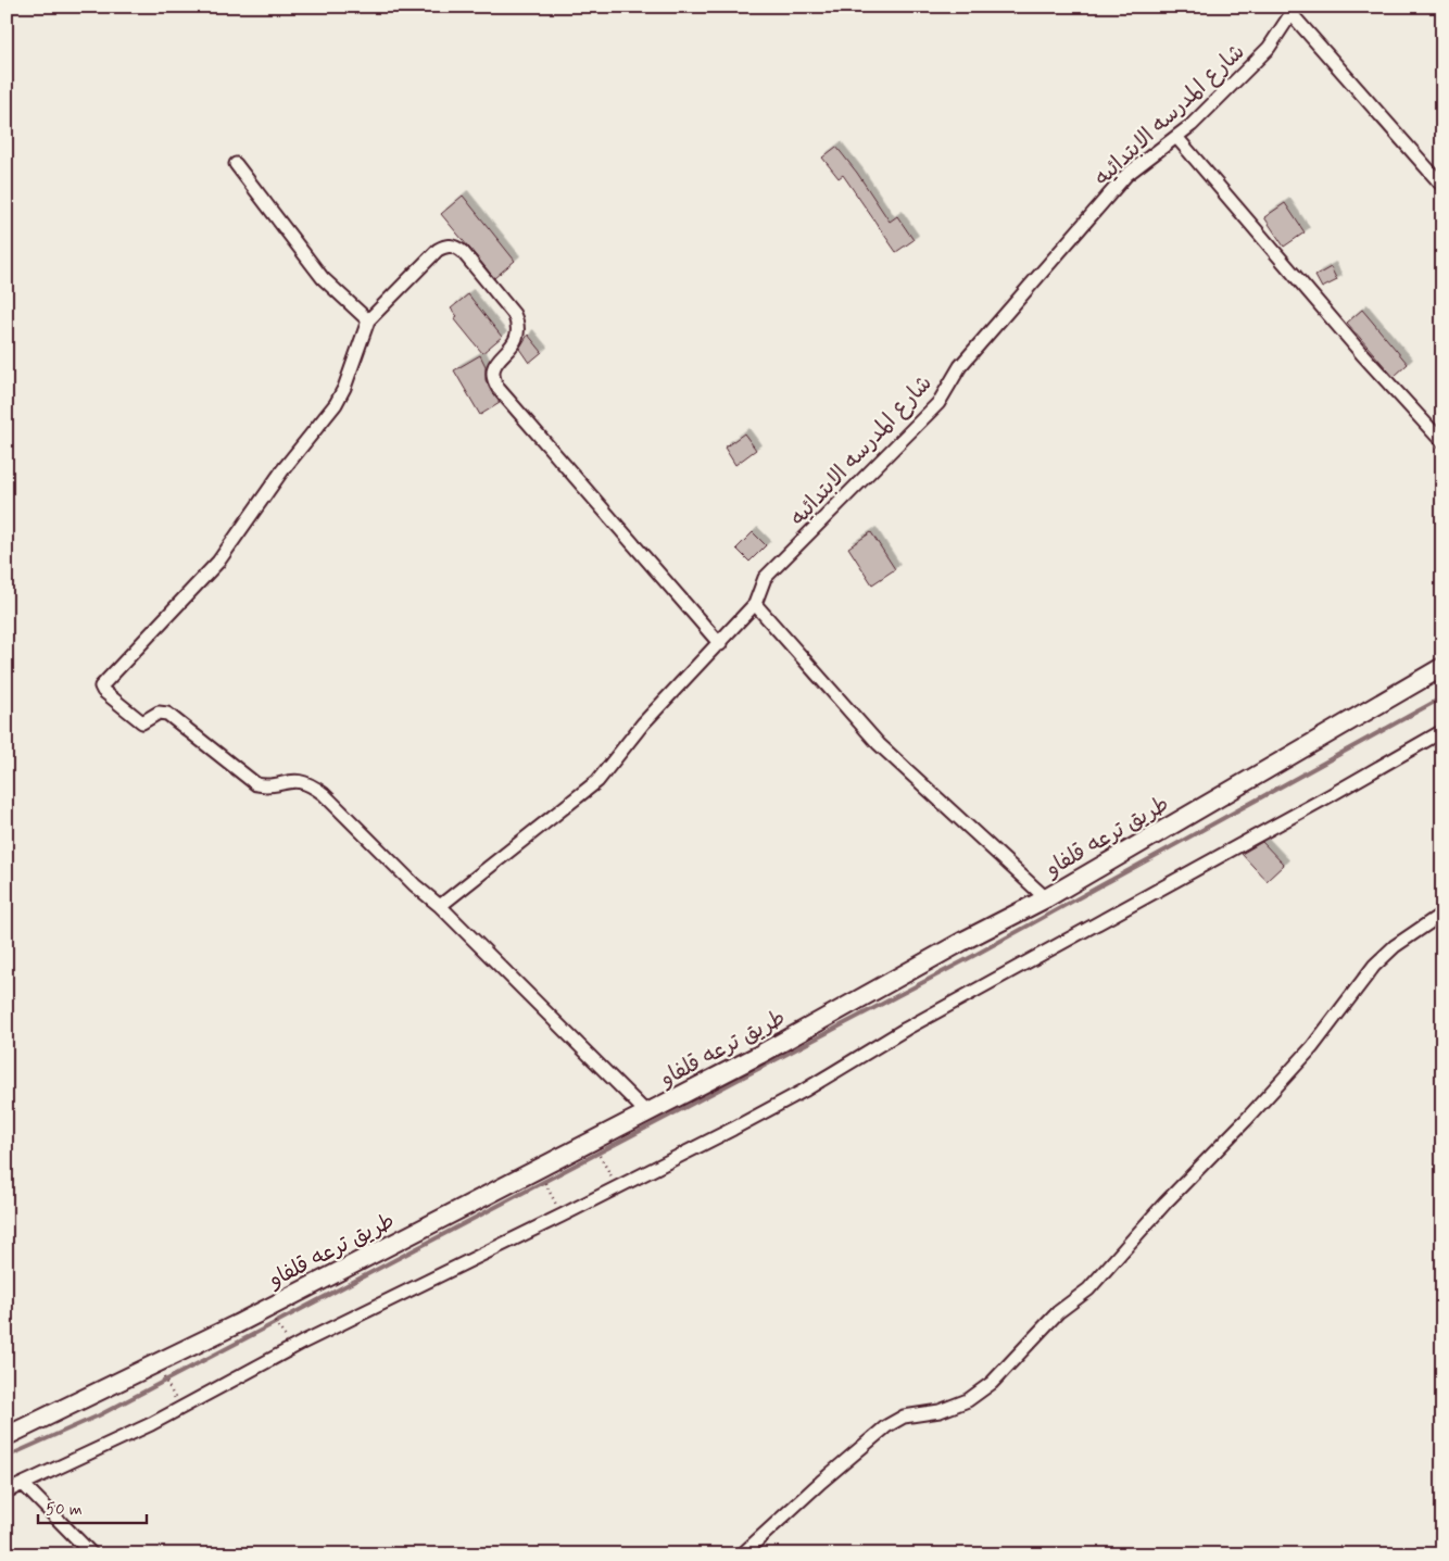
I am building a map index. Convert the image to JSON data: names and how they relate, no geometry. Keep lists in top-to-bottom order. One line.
{"streets":{"street":["شارع المدرسه الابتدائيه","طريق ترعه قلفاو"]},"scale_bar":"50 m"}
